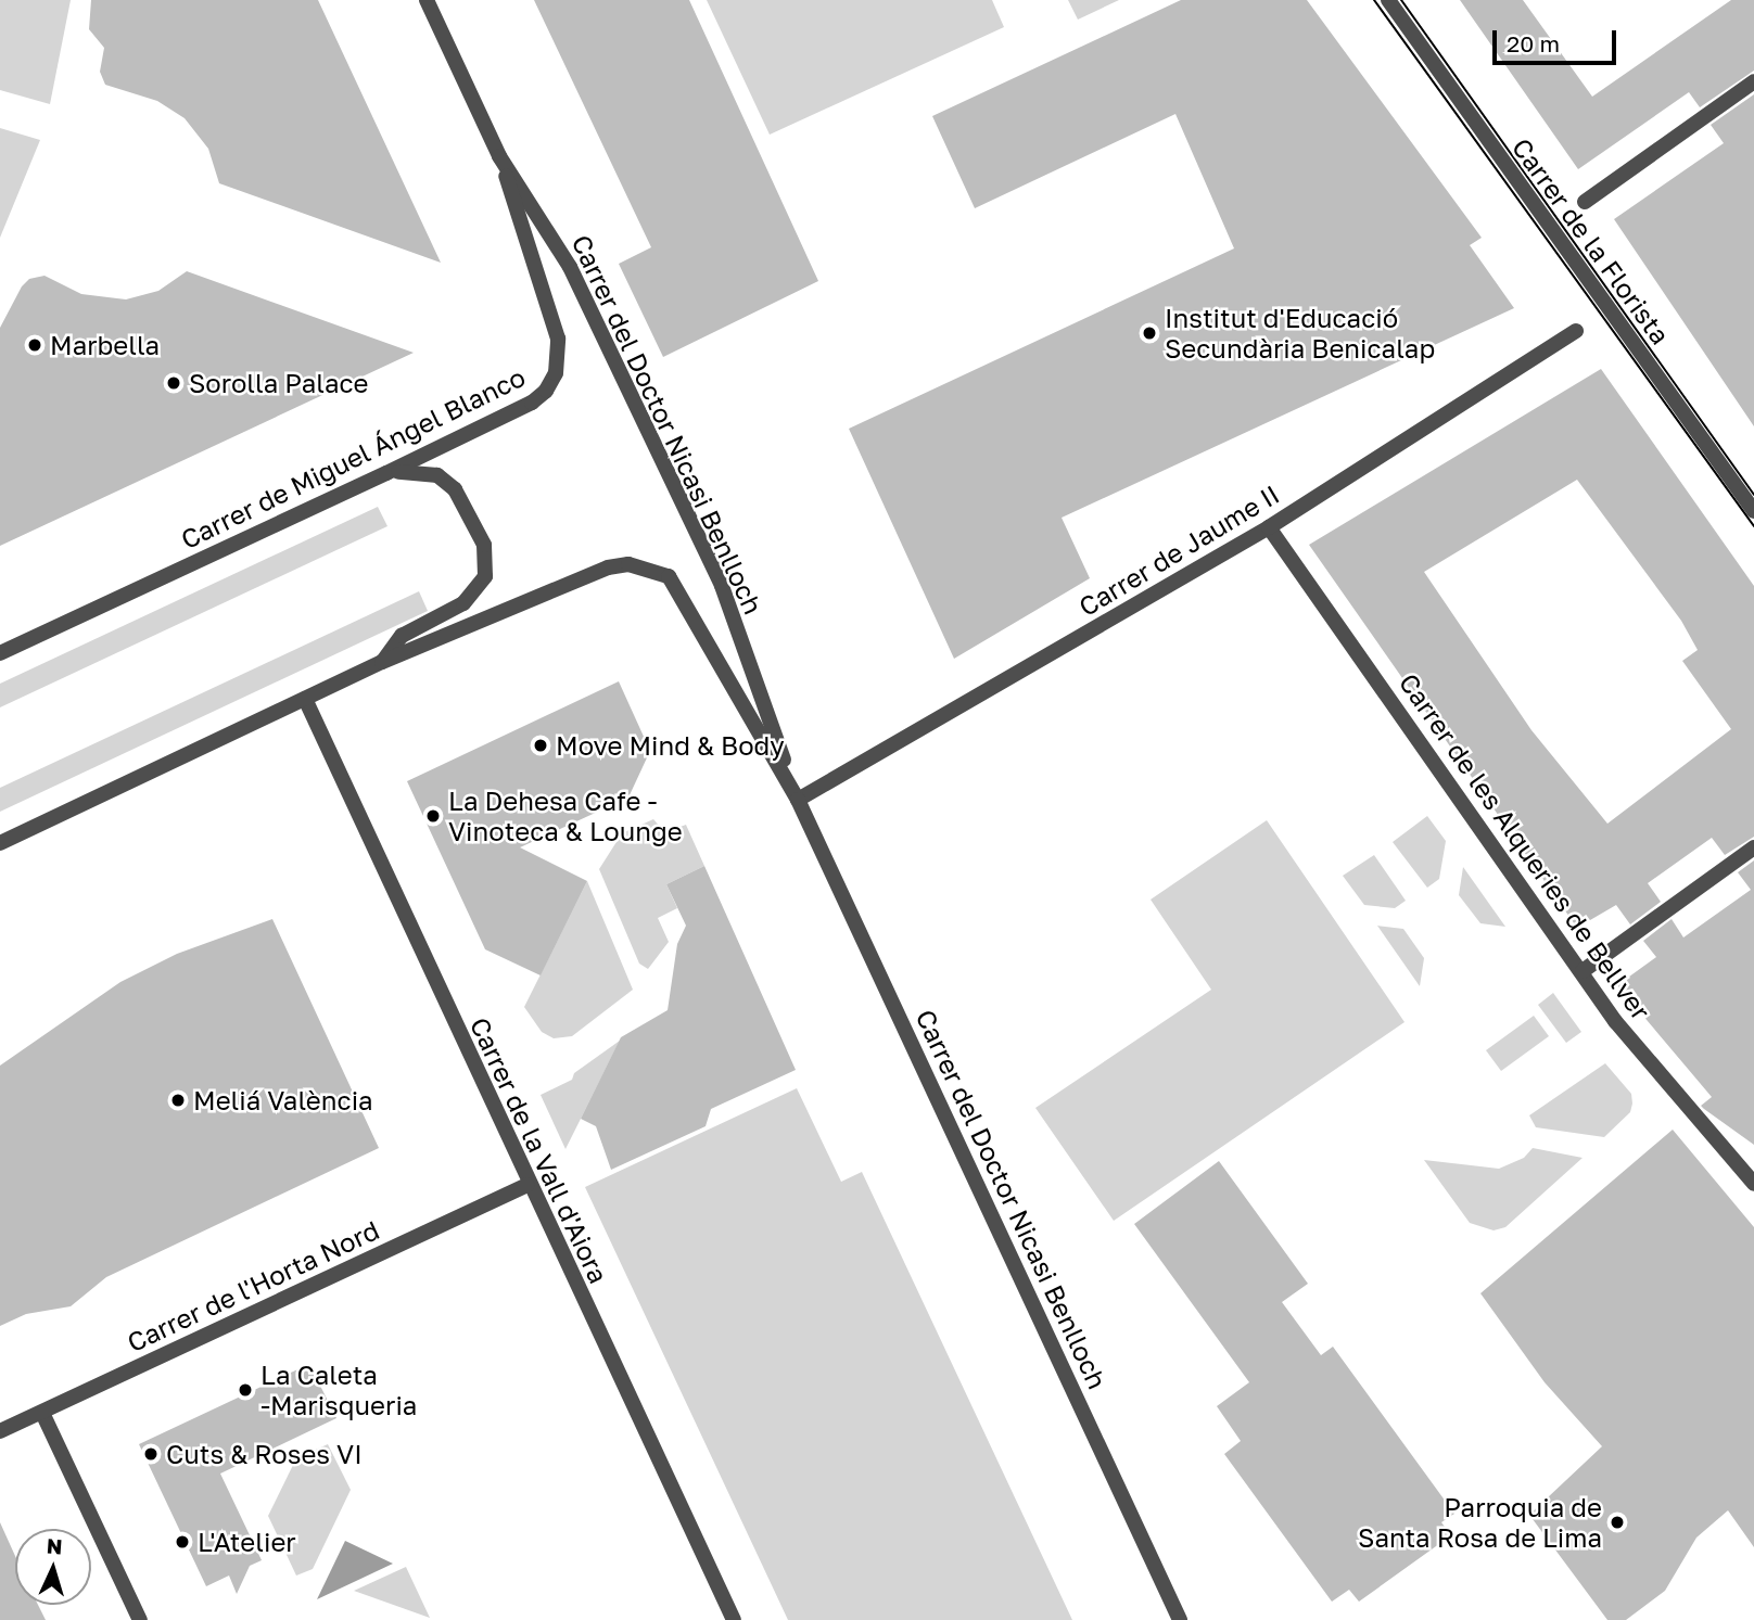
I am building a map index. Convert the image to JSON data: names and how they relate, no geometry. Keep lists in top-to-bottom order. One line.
{"streets":{"street":["Carrer de la Florista","Carrer del Doctor Nicasi Benlloch","Carrer de Miguel Ángel Blanco","Carrer de Jaume II","Carrer de les Alqueries de Bellver","Carrer de la Vall d'Aiora","Carrer de l'Horta Nord"]},"crossings":[["Carrer del Doctor Nicasi Benlloch","Carrer de Miguel Ángel Blanco"],["Carrer del Doctor Nicasi Benlloch","Carrer de Jaume II"],["Carrer de Jaume II","Carrer de les Alqueries de Bellver"],["Carrer de la Vall d'Aiora","Carrer de l'Horta Nord"]],"places":["Institut d'Educació Secundària Benicalap","Marbella","Sorolla Palace","Move Mind & Body","La Dehesa Cafe - Vinoteca & Lounge","Meliá València","La Caleta -Marisqueria","Cuts & Roses VI","Parroquia de Santa Rosa de Lima","L'Atelier"],"scale_bar":"20 m","north":"top"}
